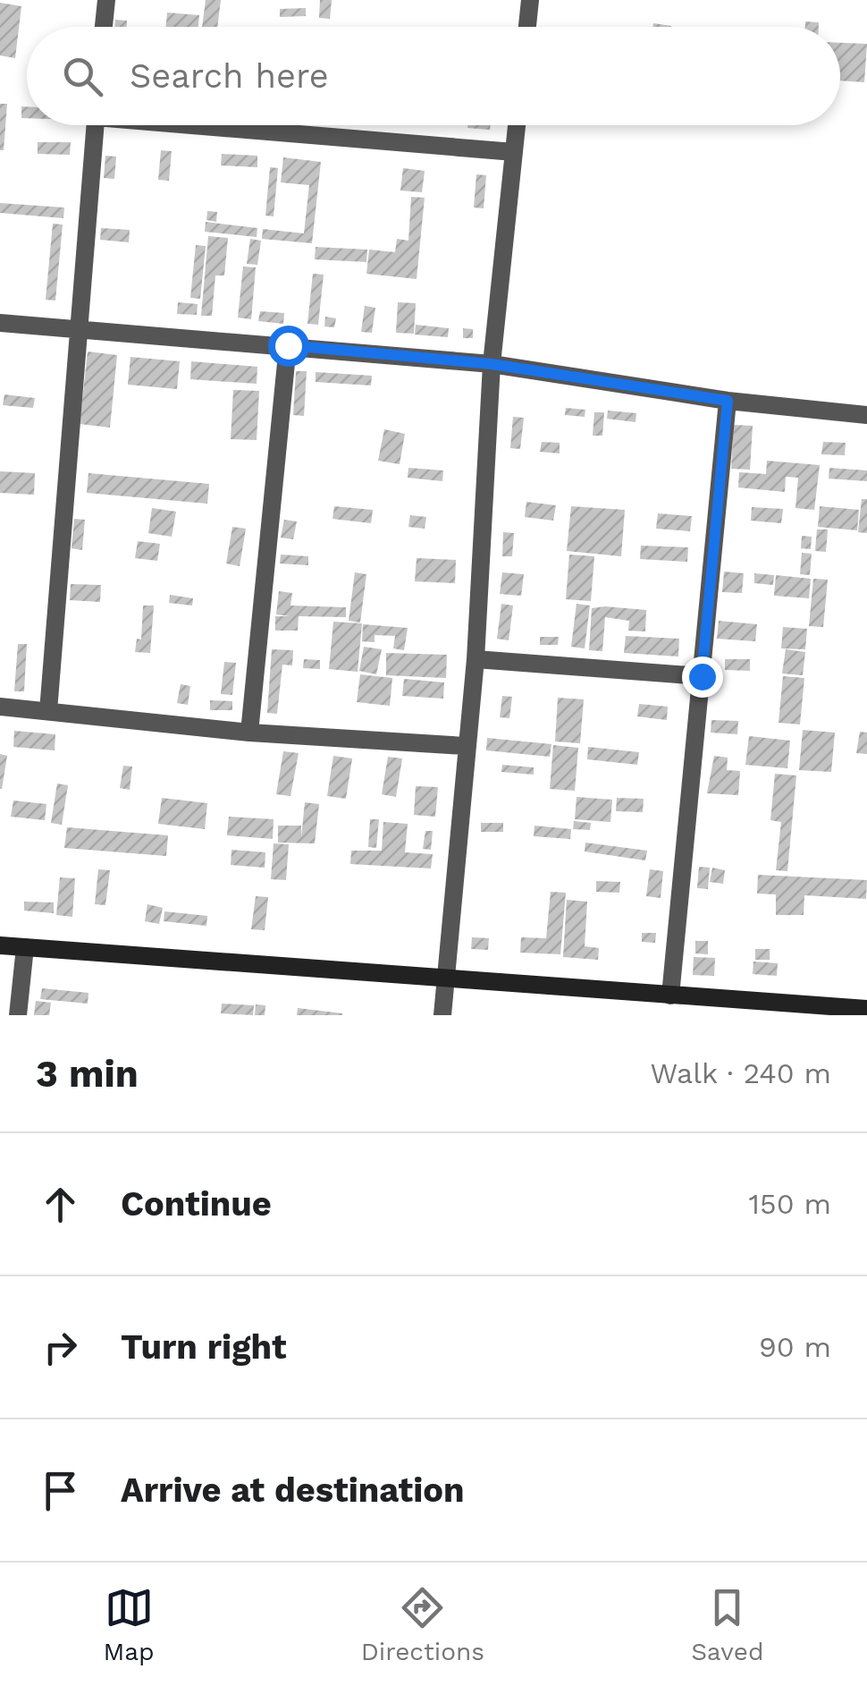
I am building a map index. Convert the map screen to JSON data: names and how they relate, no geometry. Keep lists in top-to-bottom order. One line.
{"page":{"search":"Search here","heading":["3 min","Walk · 240 m"],"list":[["Continue","150 m"],["Turn right","90 m"],"Arrive at destination"],"nav":["Map","Directions","Saved"]}}
